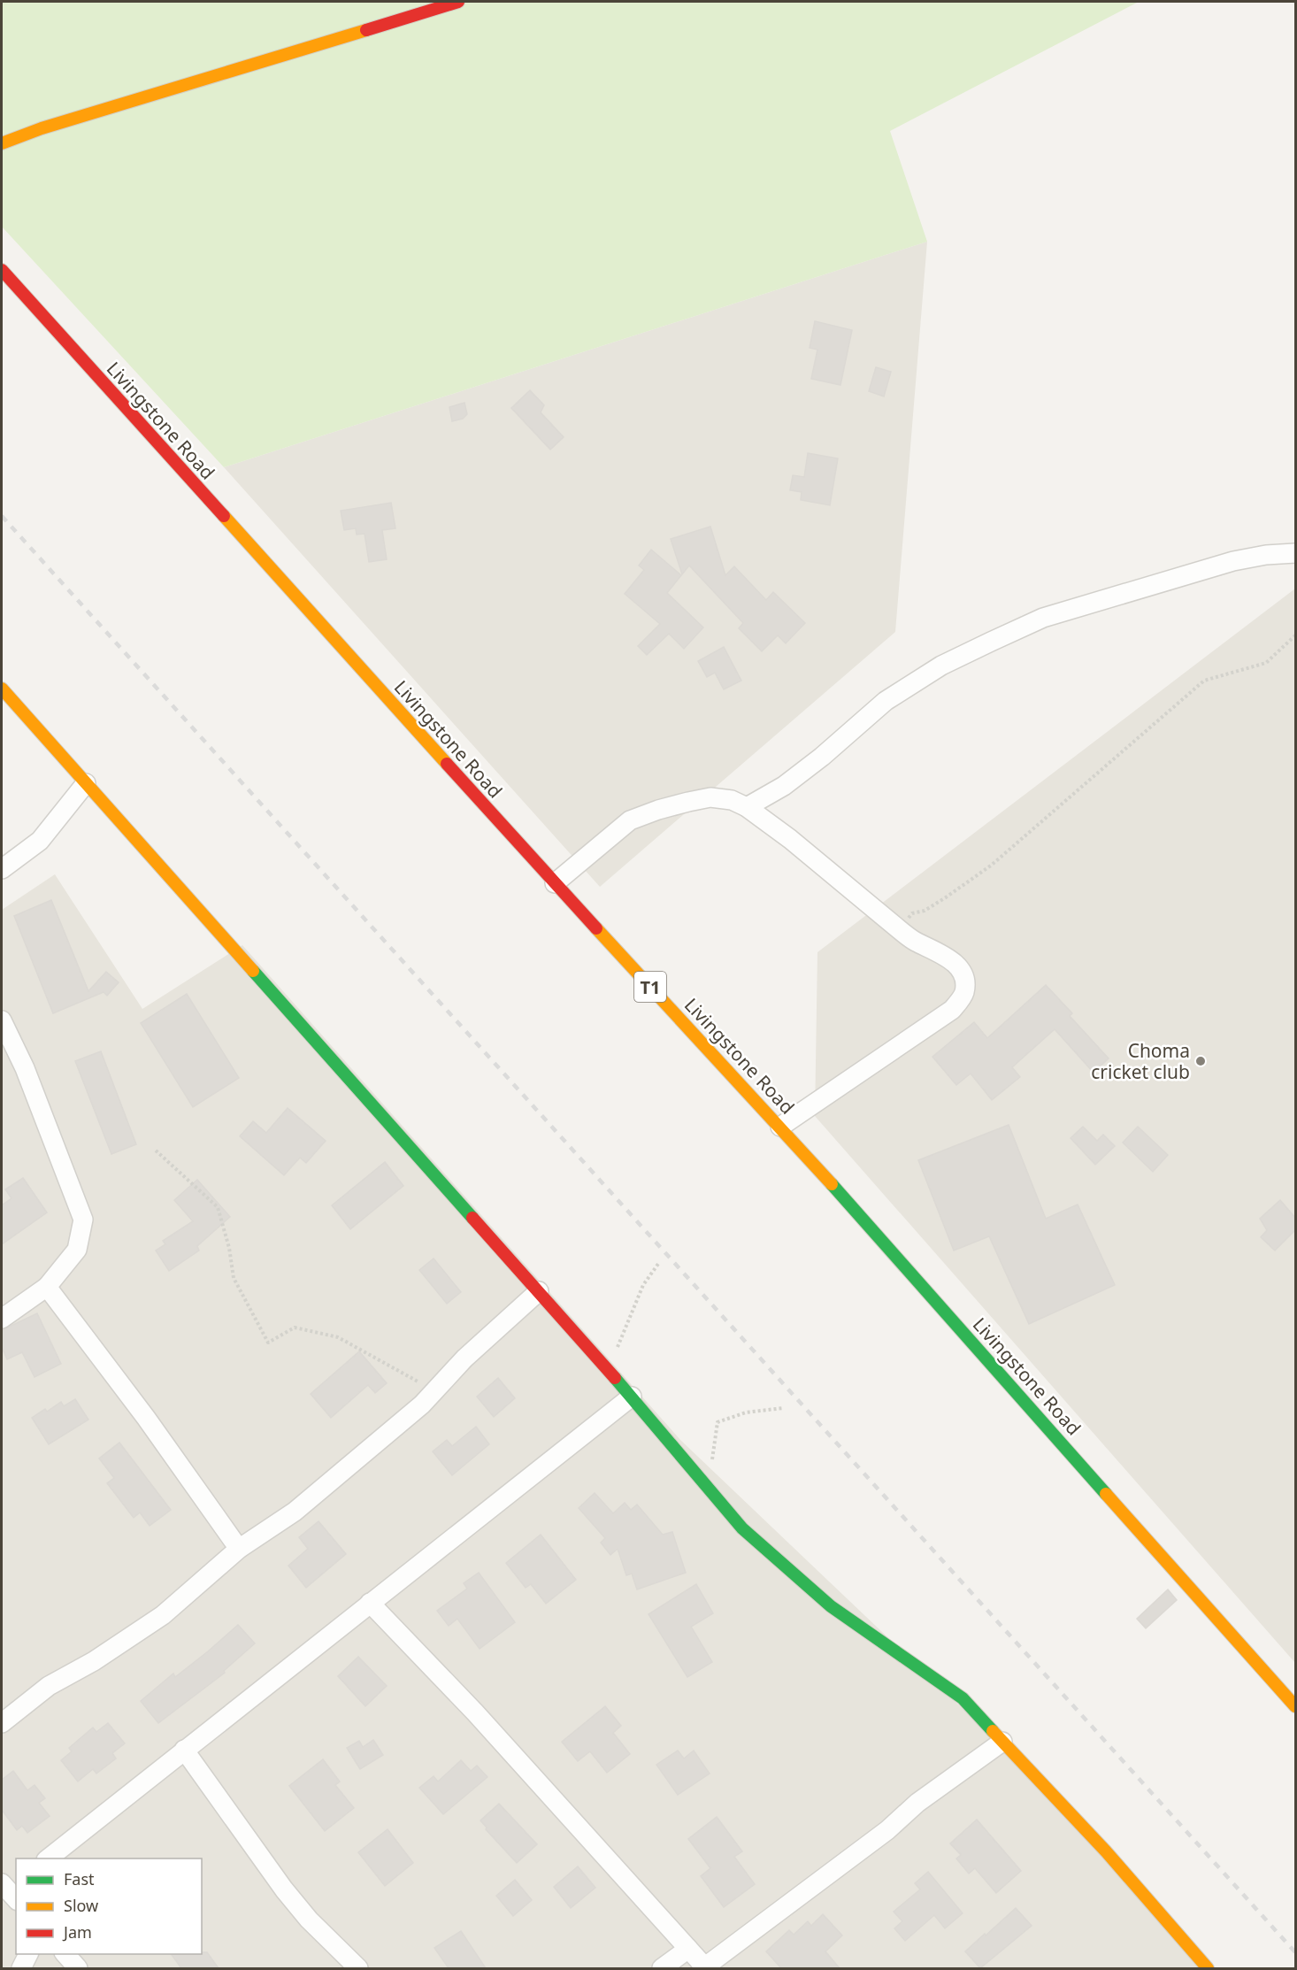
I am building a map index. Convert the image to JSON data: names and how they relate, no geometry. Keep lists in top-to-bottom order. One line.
{"streets":{"main road":["Livingstone Road","T1"]},"places":["Choma cricket club"],"legend":["Fast","Slow","Jam"]}
